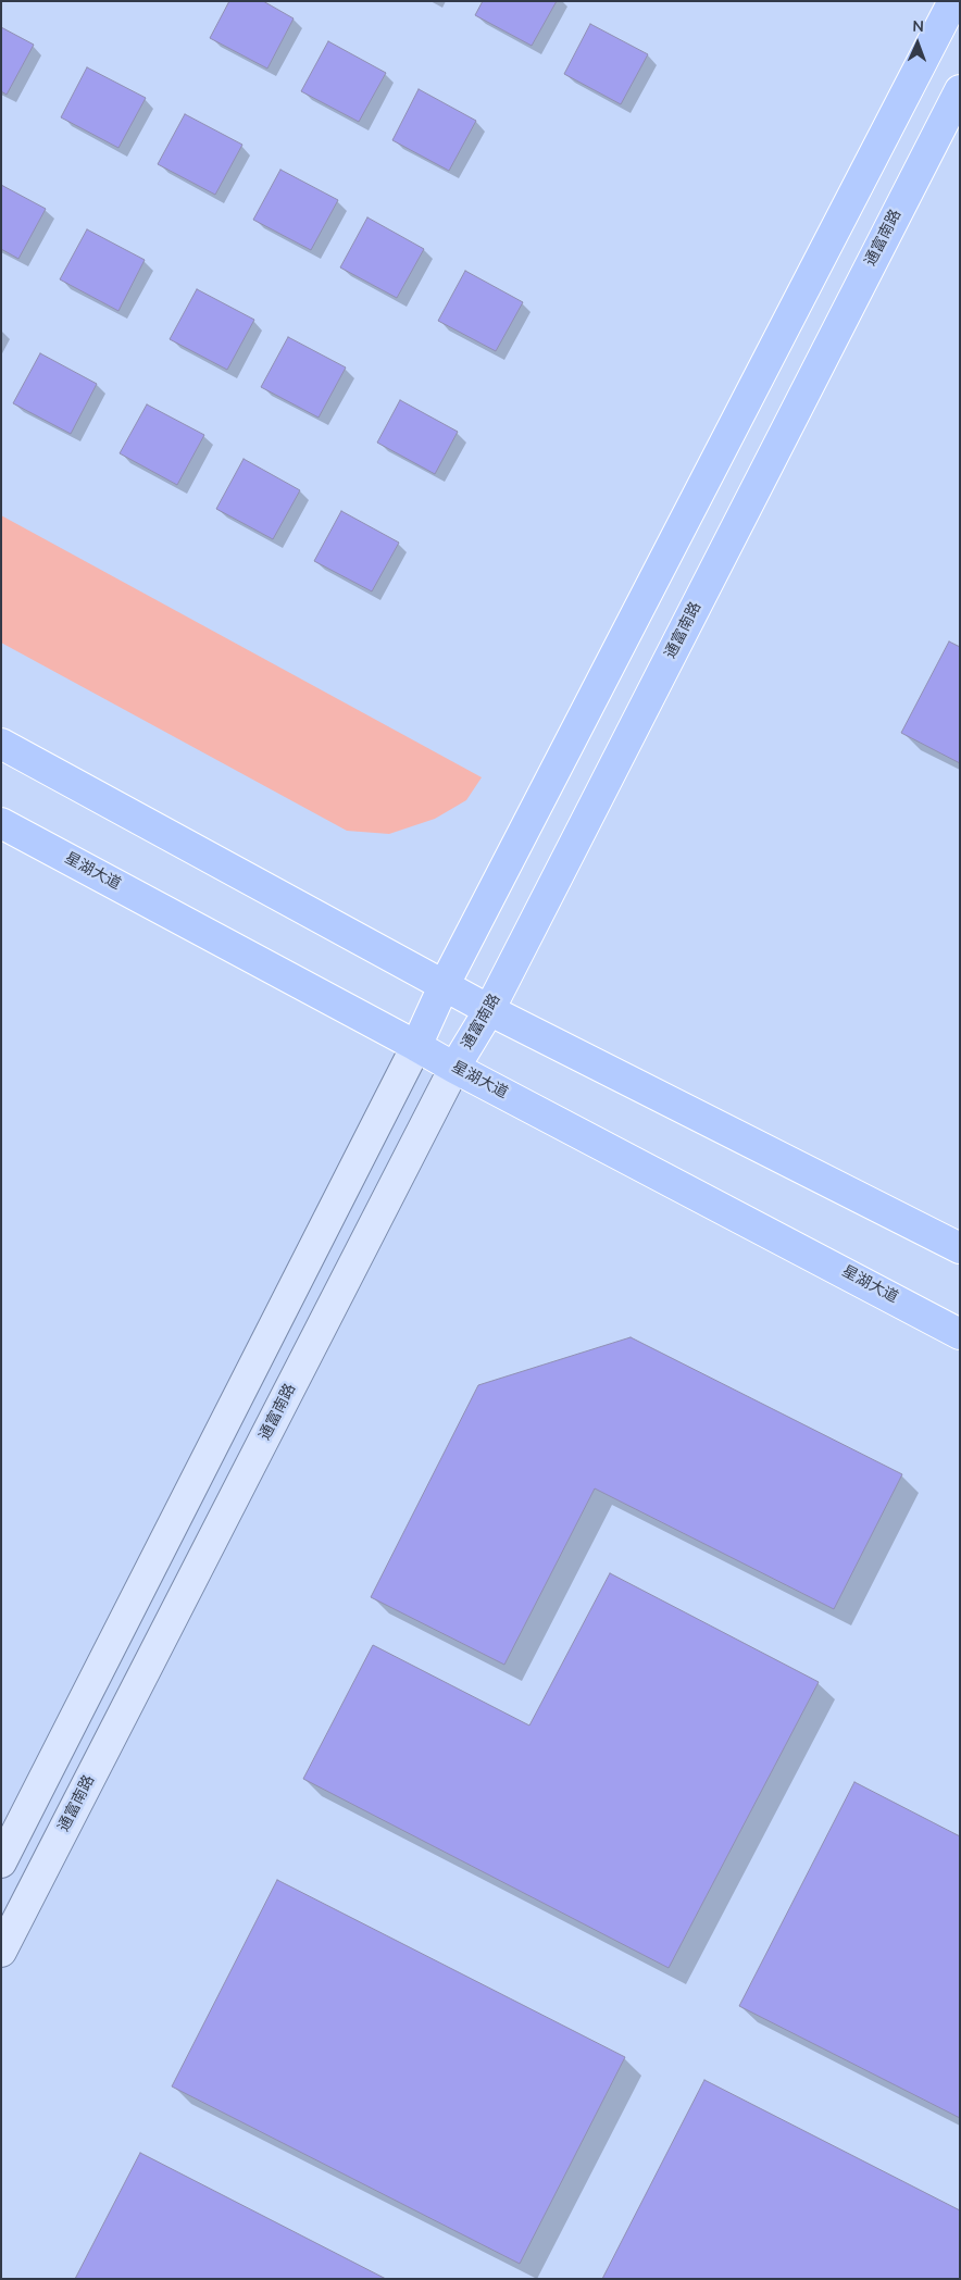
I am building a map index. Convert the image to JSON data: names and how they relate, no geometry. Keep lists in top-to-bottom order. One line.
{"streets":{"main road":["通富南路","星湖大道"]},"crossings":[["通富南路","星湖大道"]],"north":"top"}
